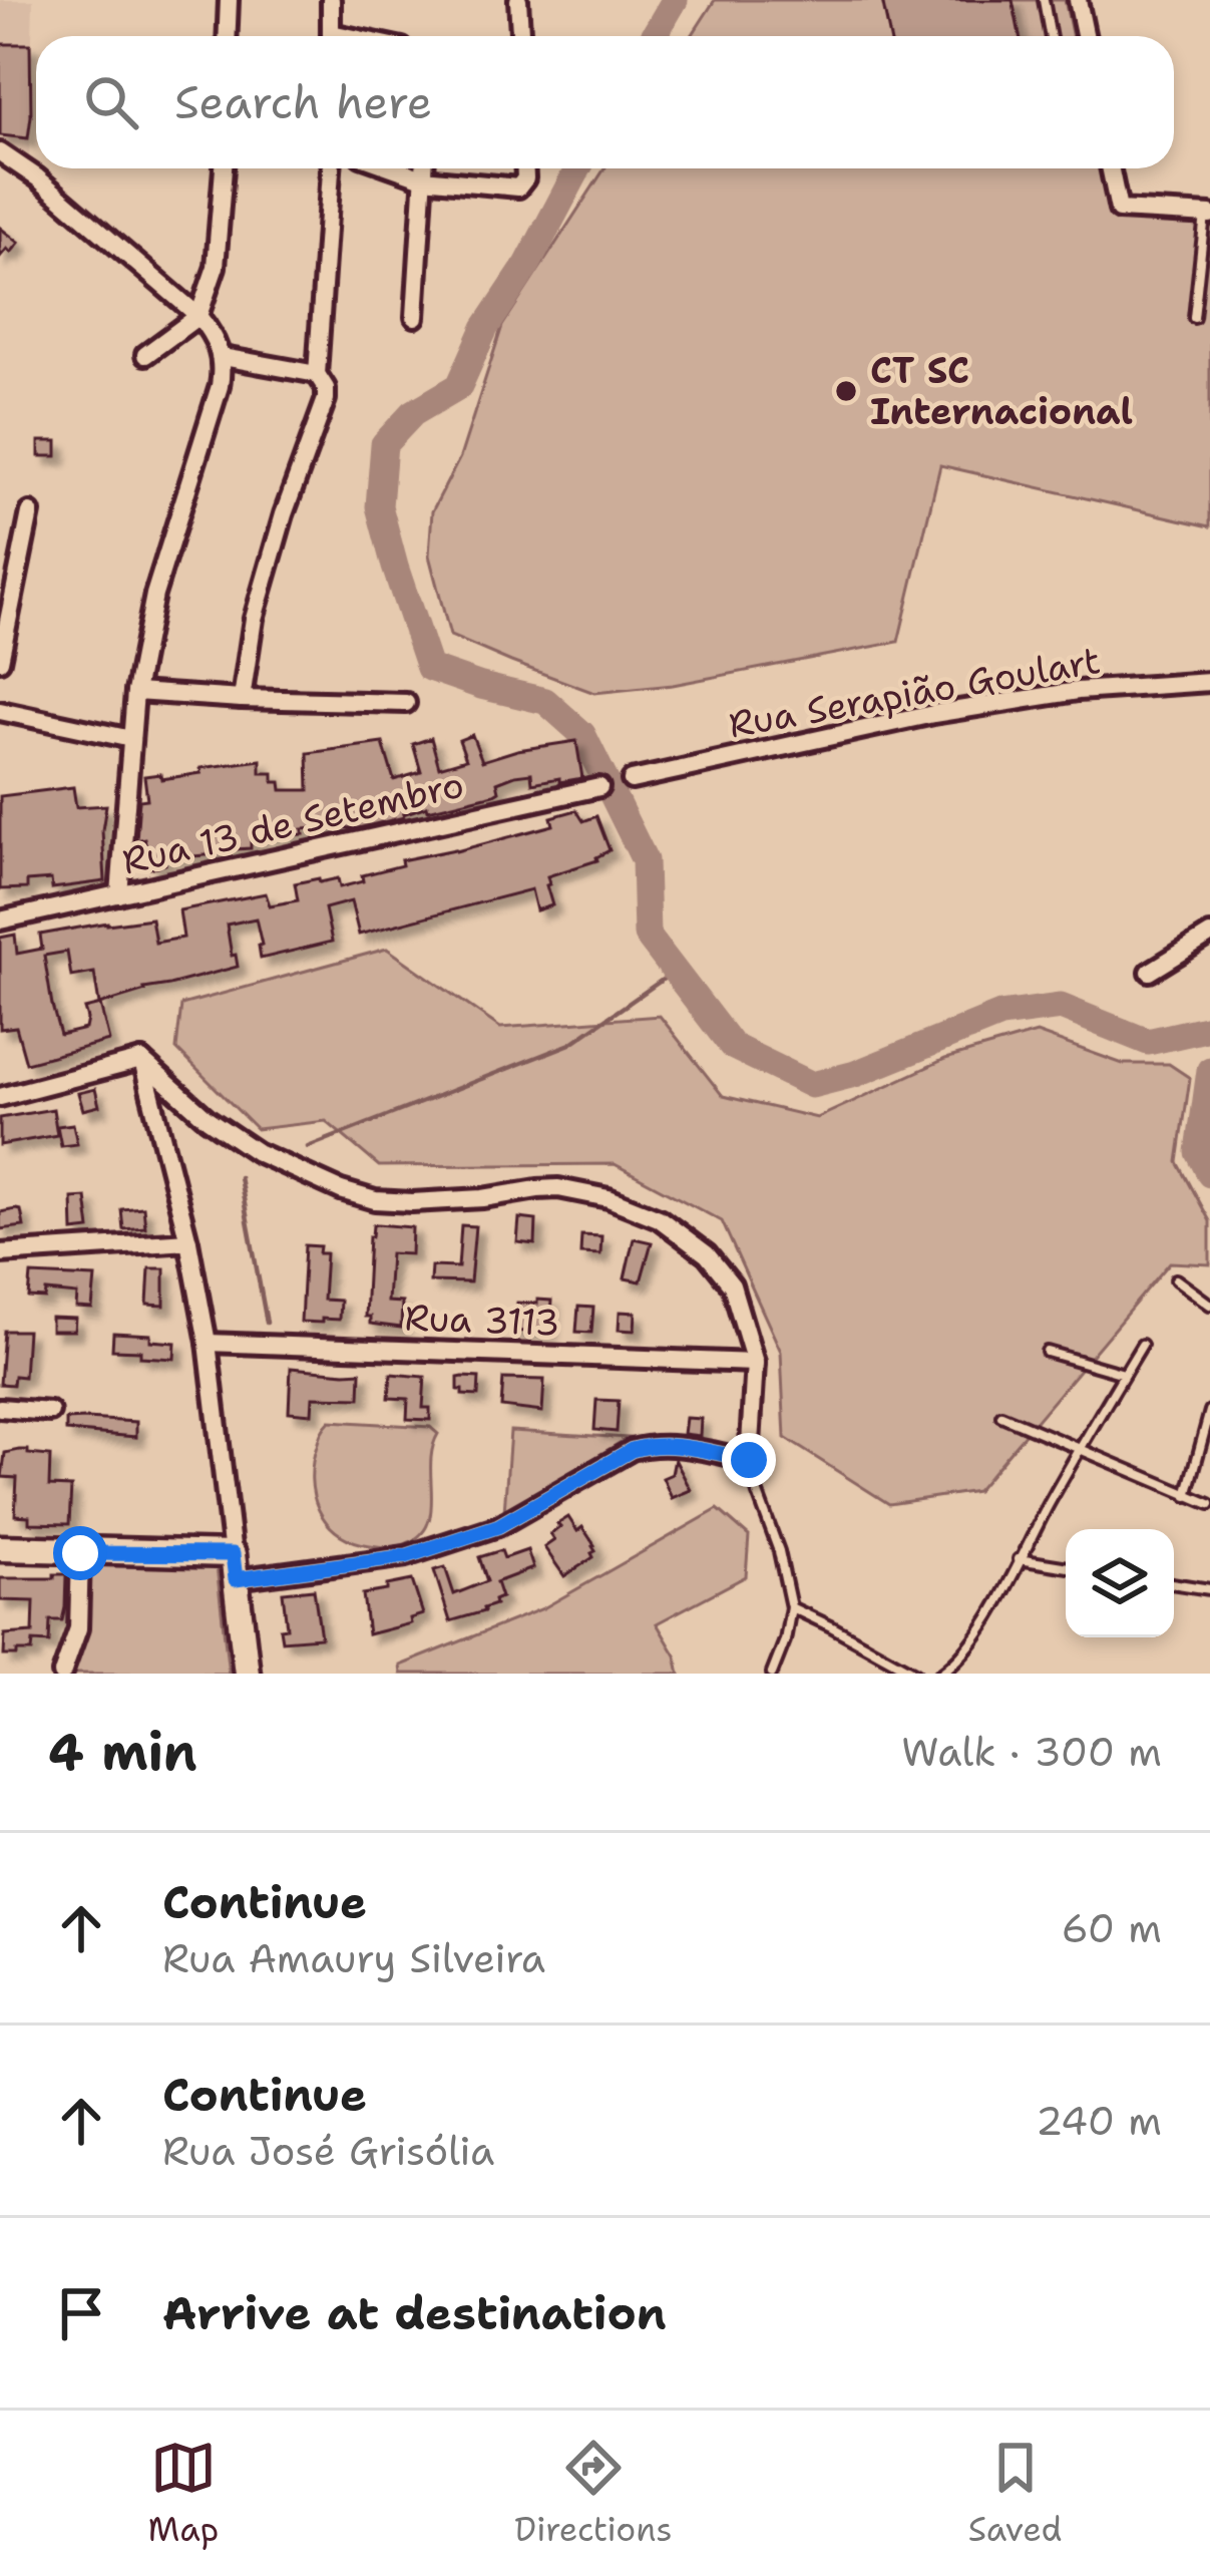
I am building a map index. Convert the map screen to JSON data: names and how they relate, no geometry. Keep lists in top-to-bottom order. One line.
{"streets":{"street":["Rua Serapião Goulart","Rua 13 de Setembro","Rua 3113"]},"places":["CT SC Internacional"],"page":{"search":"Search here","heading":["4 min","Walk · 300 m"],"list":[["Continue","Rua Amaury Silveira","60 m"],["Continue","Rua José Grisólia","240 m"],"Arrive at destination"],"nav":["Map","Directions","Saved"]}}
